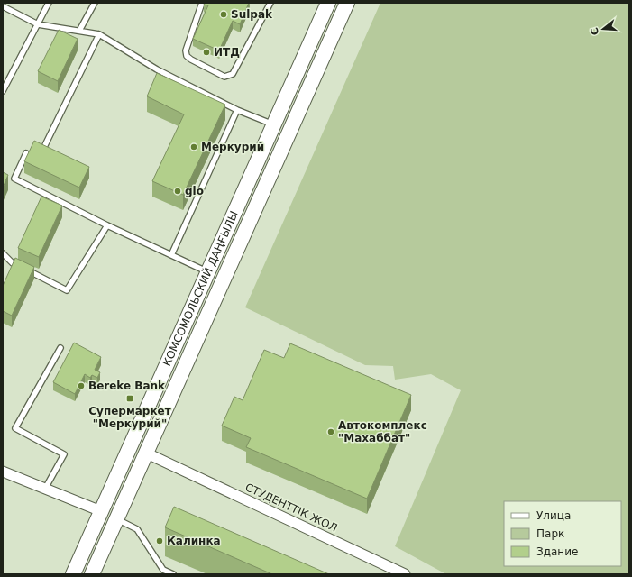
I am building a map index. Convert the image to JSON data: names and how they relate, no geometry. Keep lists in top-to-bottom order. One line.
{"streets":{"street":["КОМСОМОЛЬСКИЙ ДАҢҒЫЛЫ","СТУДЕНТТІК ЖОЛ"]},"crossings":[["КОМСОМОЛЬСКИЙ ДАҢҒЫЛЫ","СТУДЕНТТІК ЖОЛ"]],"places":{"other":["Sulpak","ИТД","Меркурий","glo","Bereke Bank","Автокомплекс \"Махаббат\"","Калинка"],"transit":["Супермаркет \"Меркурий\""]},"legend":["Улица","Парк","Здание"],"north":"left"}
